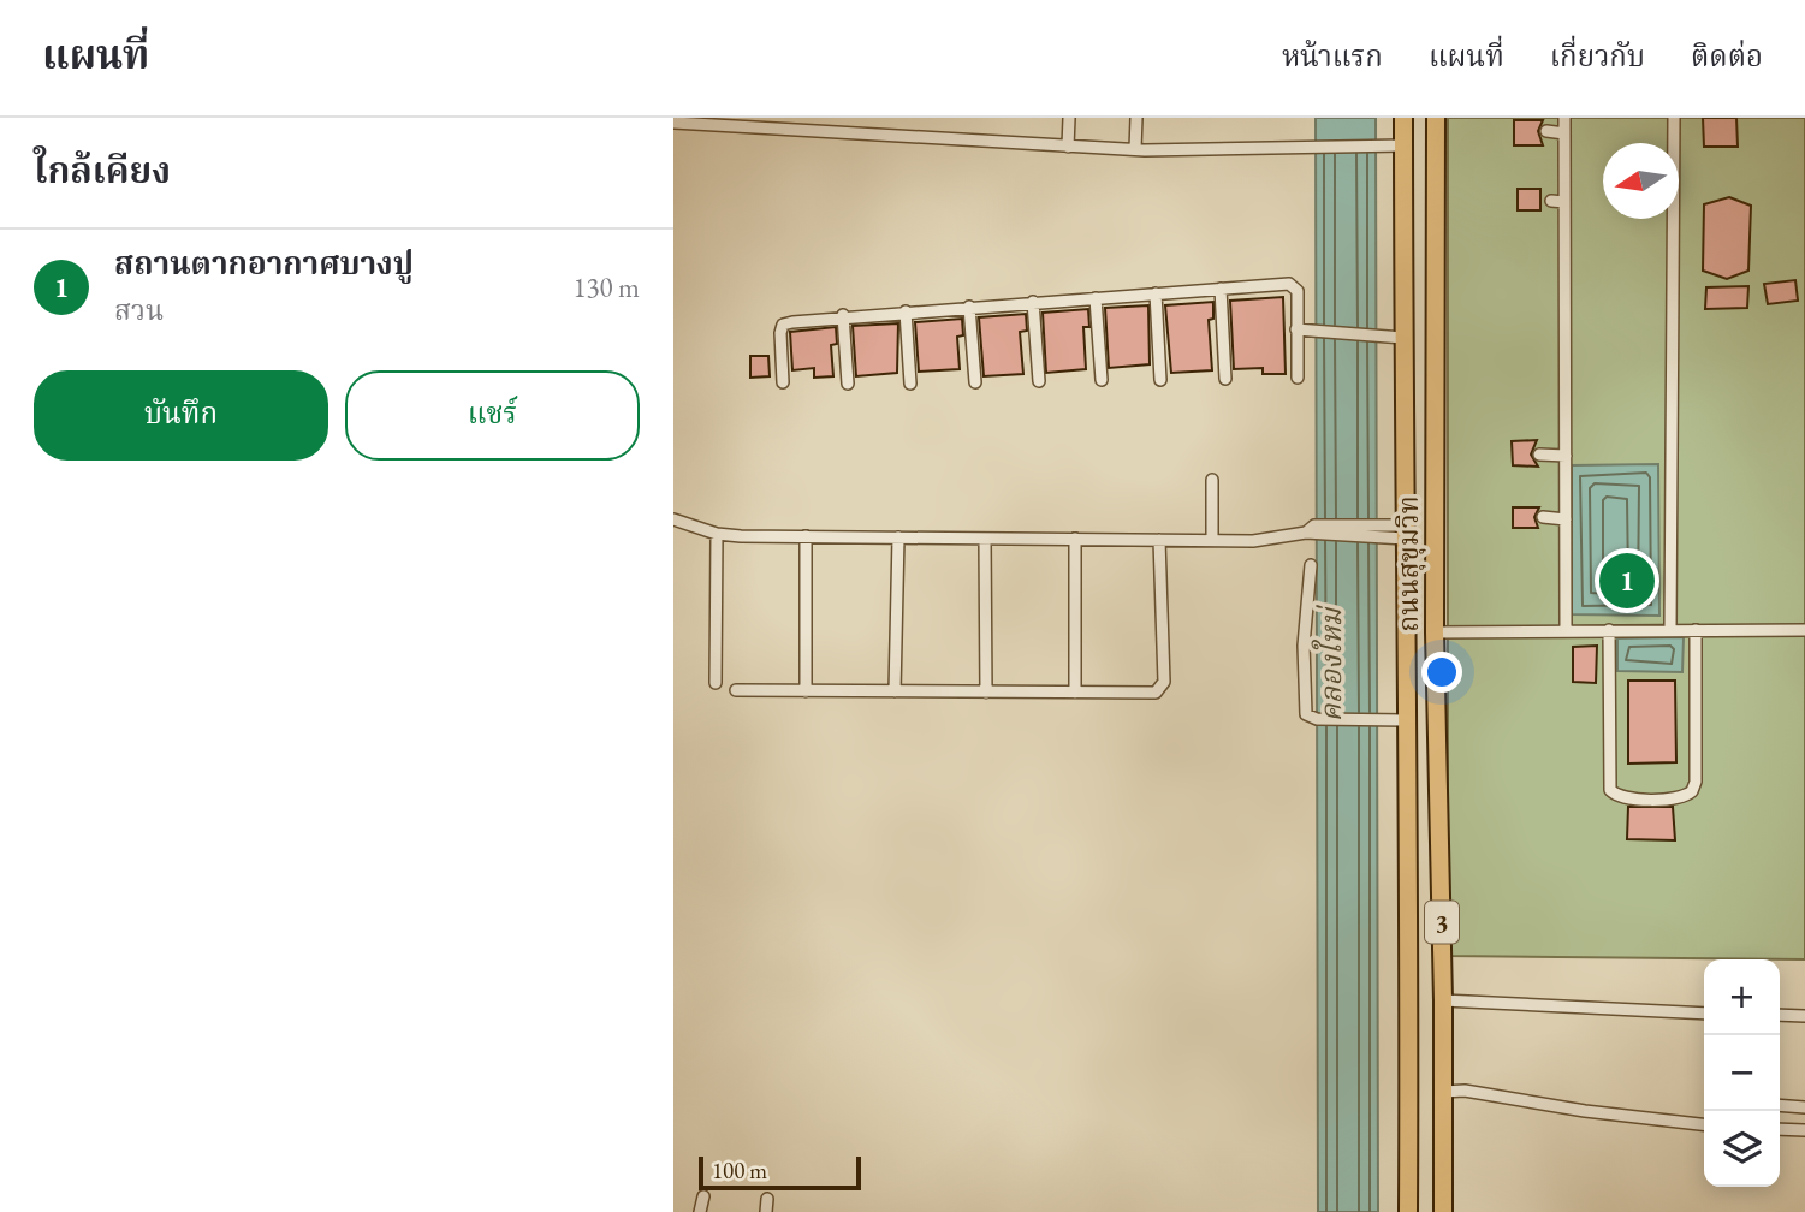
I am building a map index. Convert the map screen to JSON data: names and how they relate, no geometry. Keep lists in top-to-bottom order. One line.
{"streets":{"highway":["ถนนสุขุมวิท","3"]},"water":["คลองใหม่"],"scale_bar":"100 m","north":"left","page":{"header":"แผนที่","nav":["หน้าแรก","แผนที่","เกี่ยวกับ","ติดต่อ"],"heading":"ใกล้เคียง","list":[{"mark":"1","name":"สถานตากอากาศบางปู","note":"สวน","value":"130 m"}],"buttons":["บันทึก","แชร์"],"pins":"1","map_buttons":["+","−"],"scale":"100 m"}}
